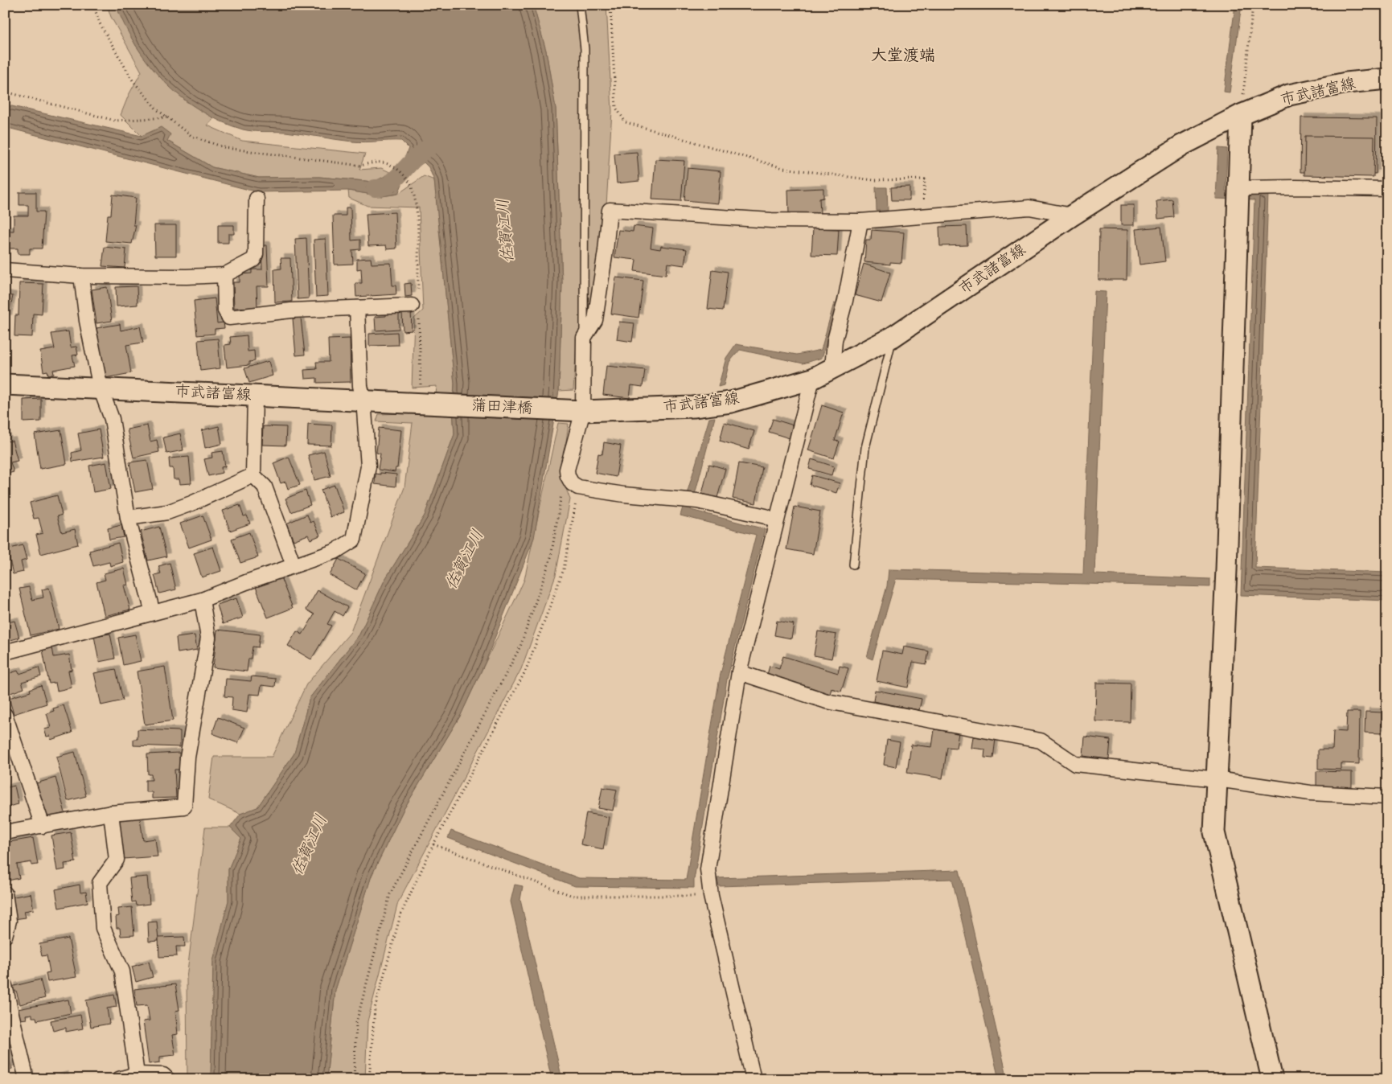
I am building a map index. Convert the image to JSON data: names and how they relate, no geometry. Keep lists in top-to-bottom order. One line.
{"streets":{"main road":["市武諸富線","蒲田津橋"]},"crossings":[["市武諸富線","蒲田津橋"]],"districts":["大堂渡端"],"water":["佐賀江川"]}
